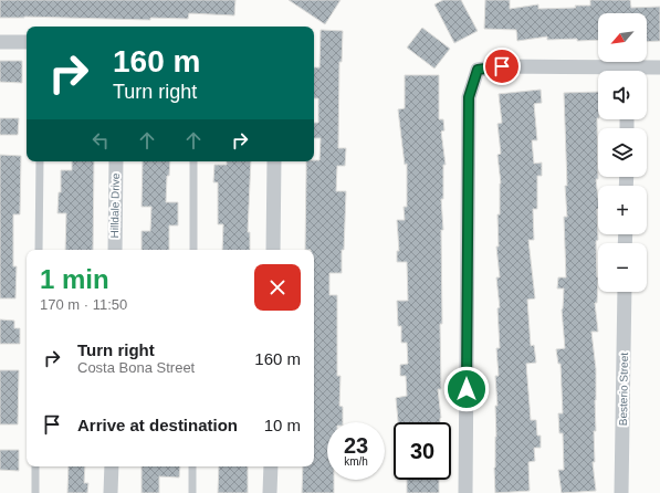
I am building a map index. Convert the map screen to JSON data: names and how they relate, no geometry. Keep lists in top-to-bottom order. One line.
{"streets":{"street":["Hilldale Drive","Besterio Street"]},"north":"bottom left","page":{"map_buttons":["+","−"],"turn":["160 m","Turn right"],"heading":["1 min","170 m · 11:50"],"list":[{"name":"Turn right","note":"Costa Bona Street","value":"160 m"},{"name":"Arrive at destination","value":"10 m"}],"speed":"23 km/h","limit":"30"}}
